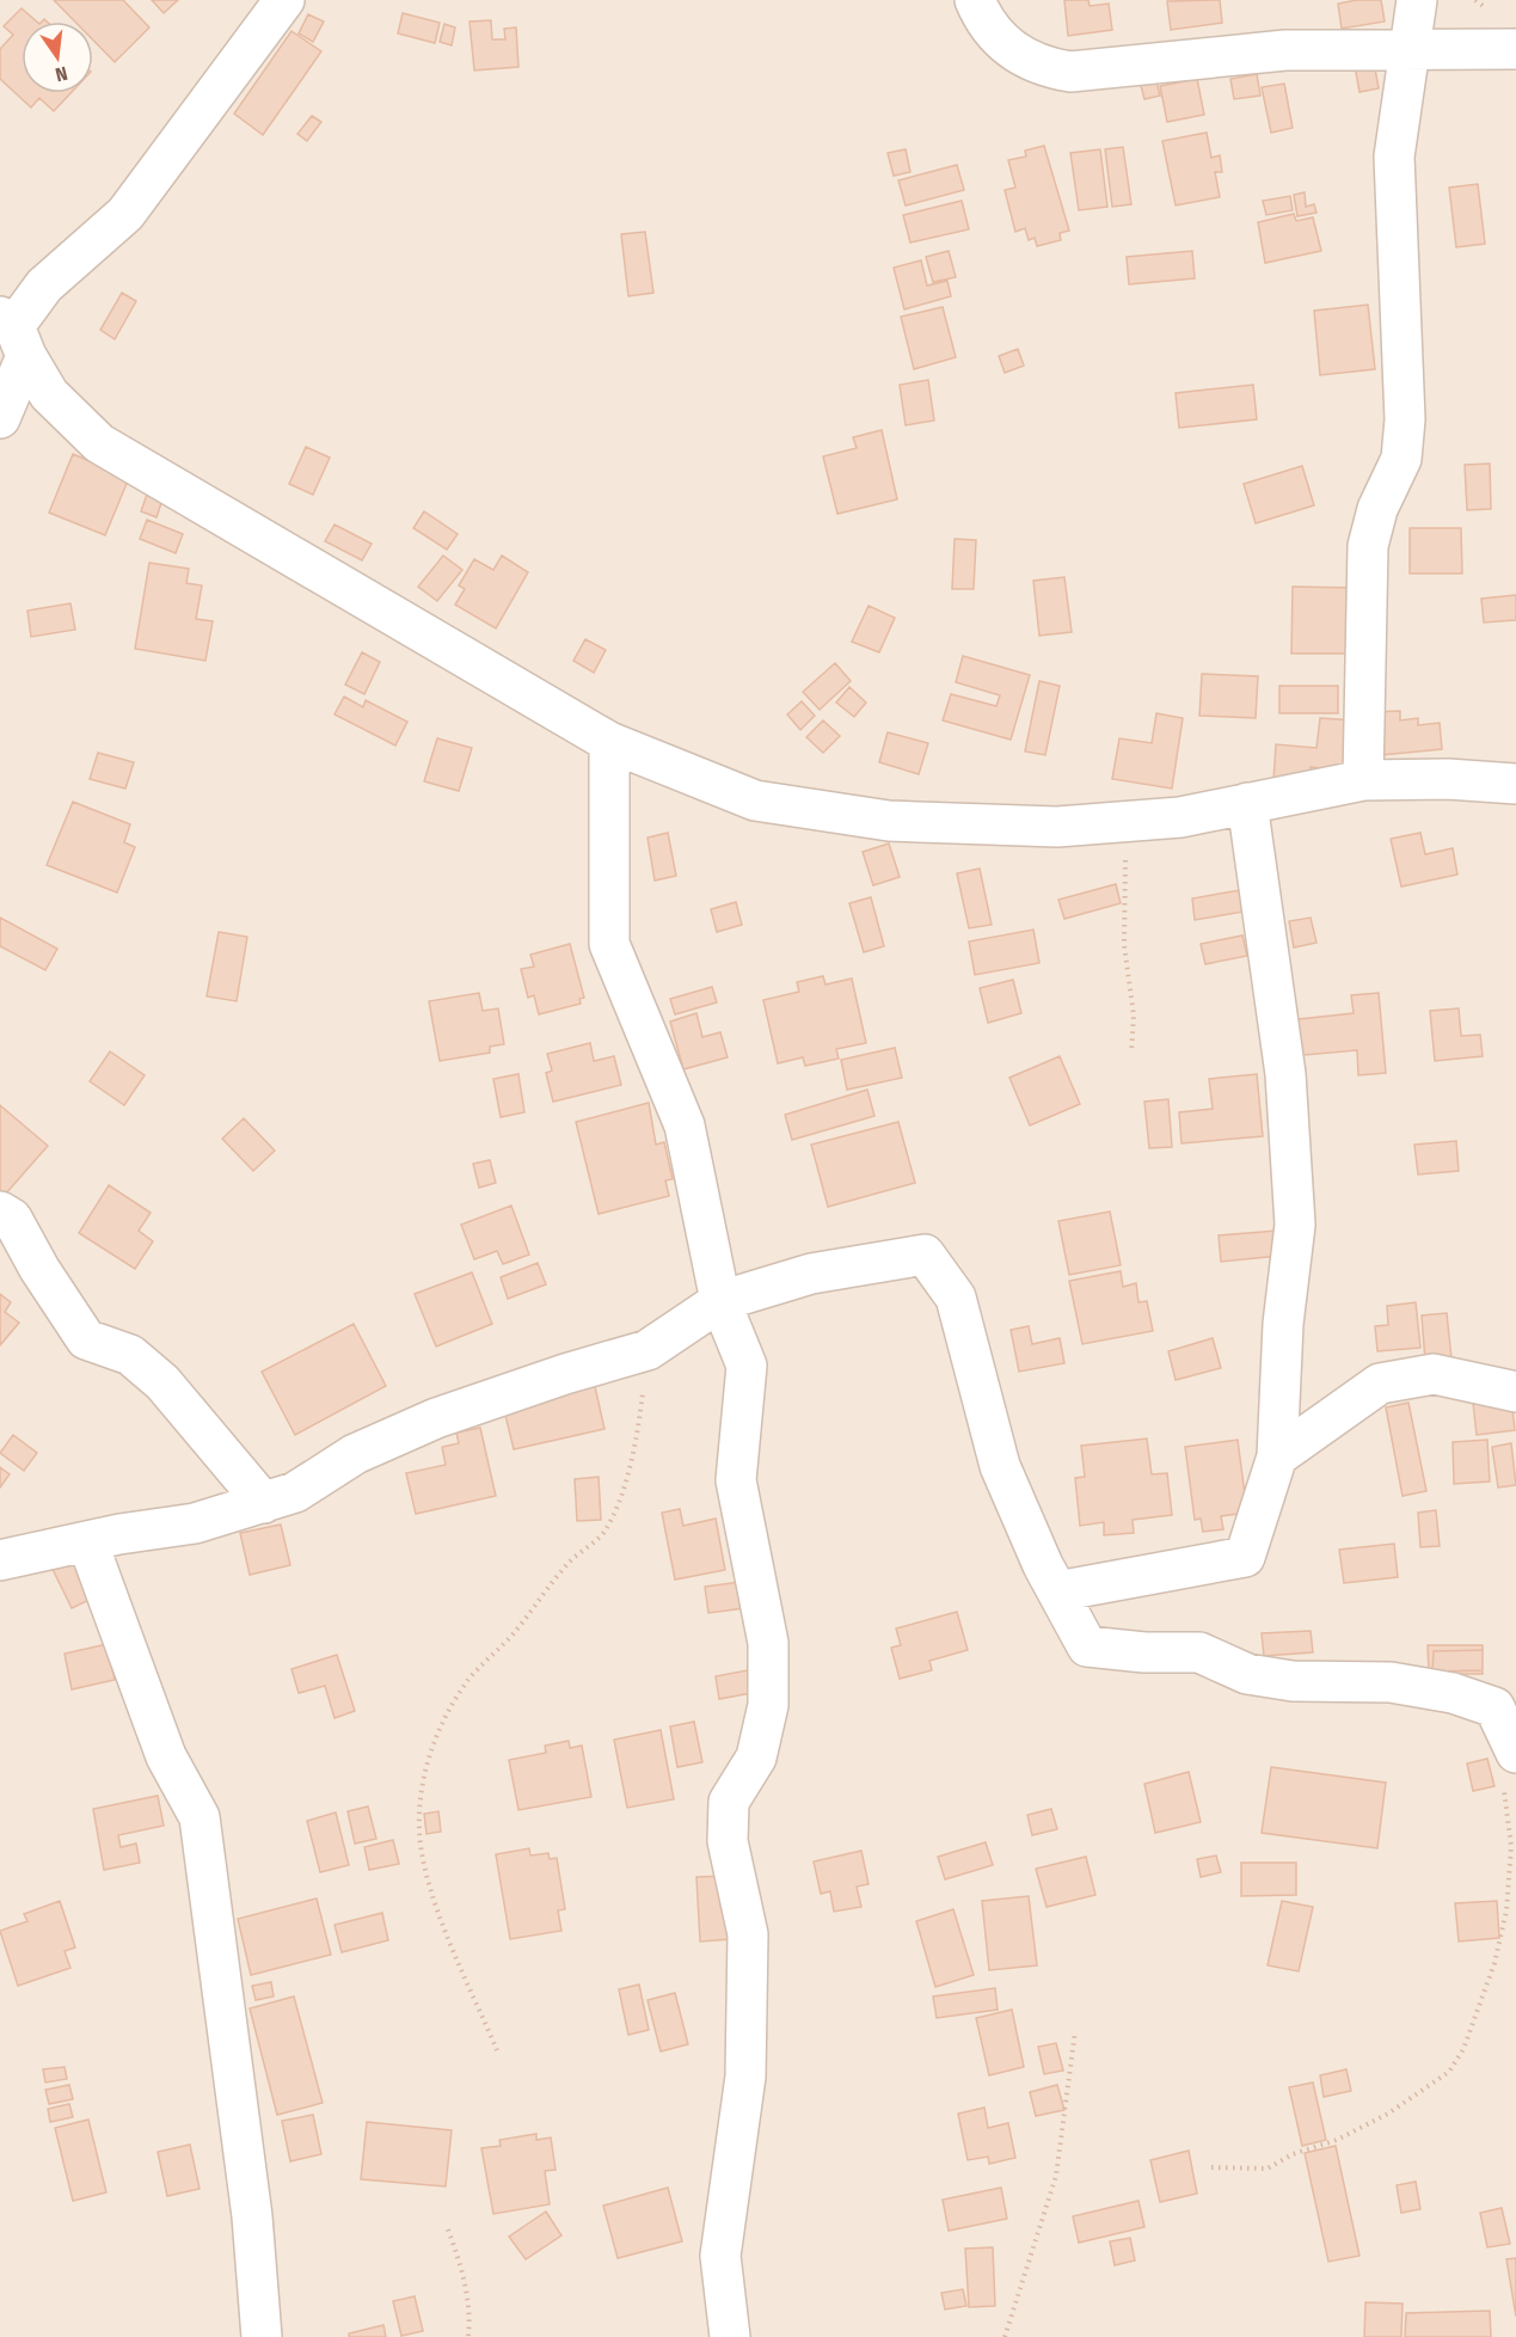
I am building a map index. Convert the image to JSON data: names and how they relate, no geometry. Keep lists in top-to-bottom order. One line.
{"north":"bottom"}
